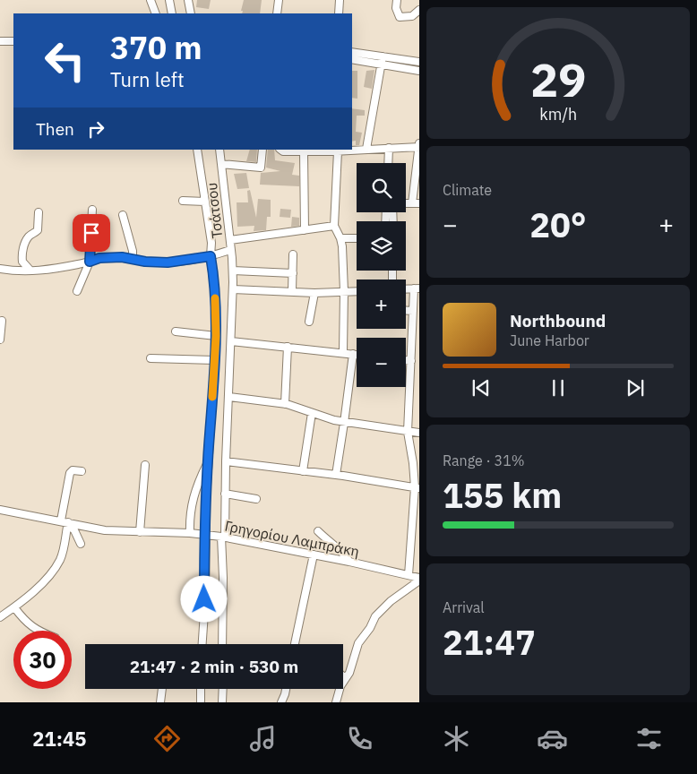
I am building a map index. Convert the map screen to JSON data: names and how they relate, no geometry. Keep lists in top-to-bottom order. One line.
{"streets":{"street":["Τσάτσου","Γρηγορίου Λαμπράκη"]},"crossings":[["Τσάτσου","Γρηγορίου Λαμπράκη"]],"page":{"turn":["370 m","Turn left"],"then":"Then","tile":["Climate",["Range · 31%","155 km"],["Arrival","21:47"]],"map_buttons":["+","−"],"heat":["−","20°","+"],"song":["Northbound","June Harbor"],"limit":"30","trip":"21:47 · 2 min · 530 m","tabs":"21:45","gauge":["29","km/h"]}}
